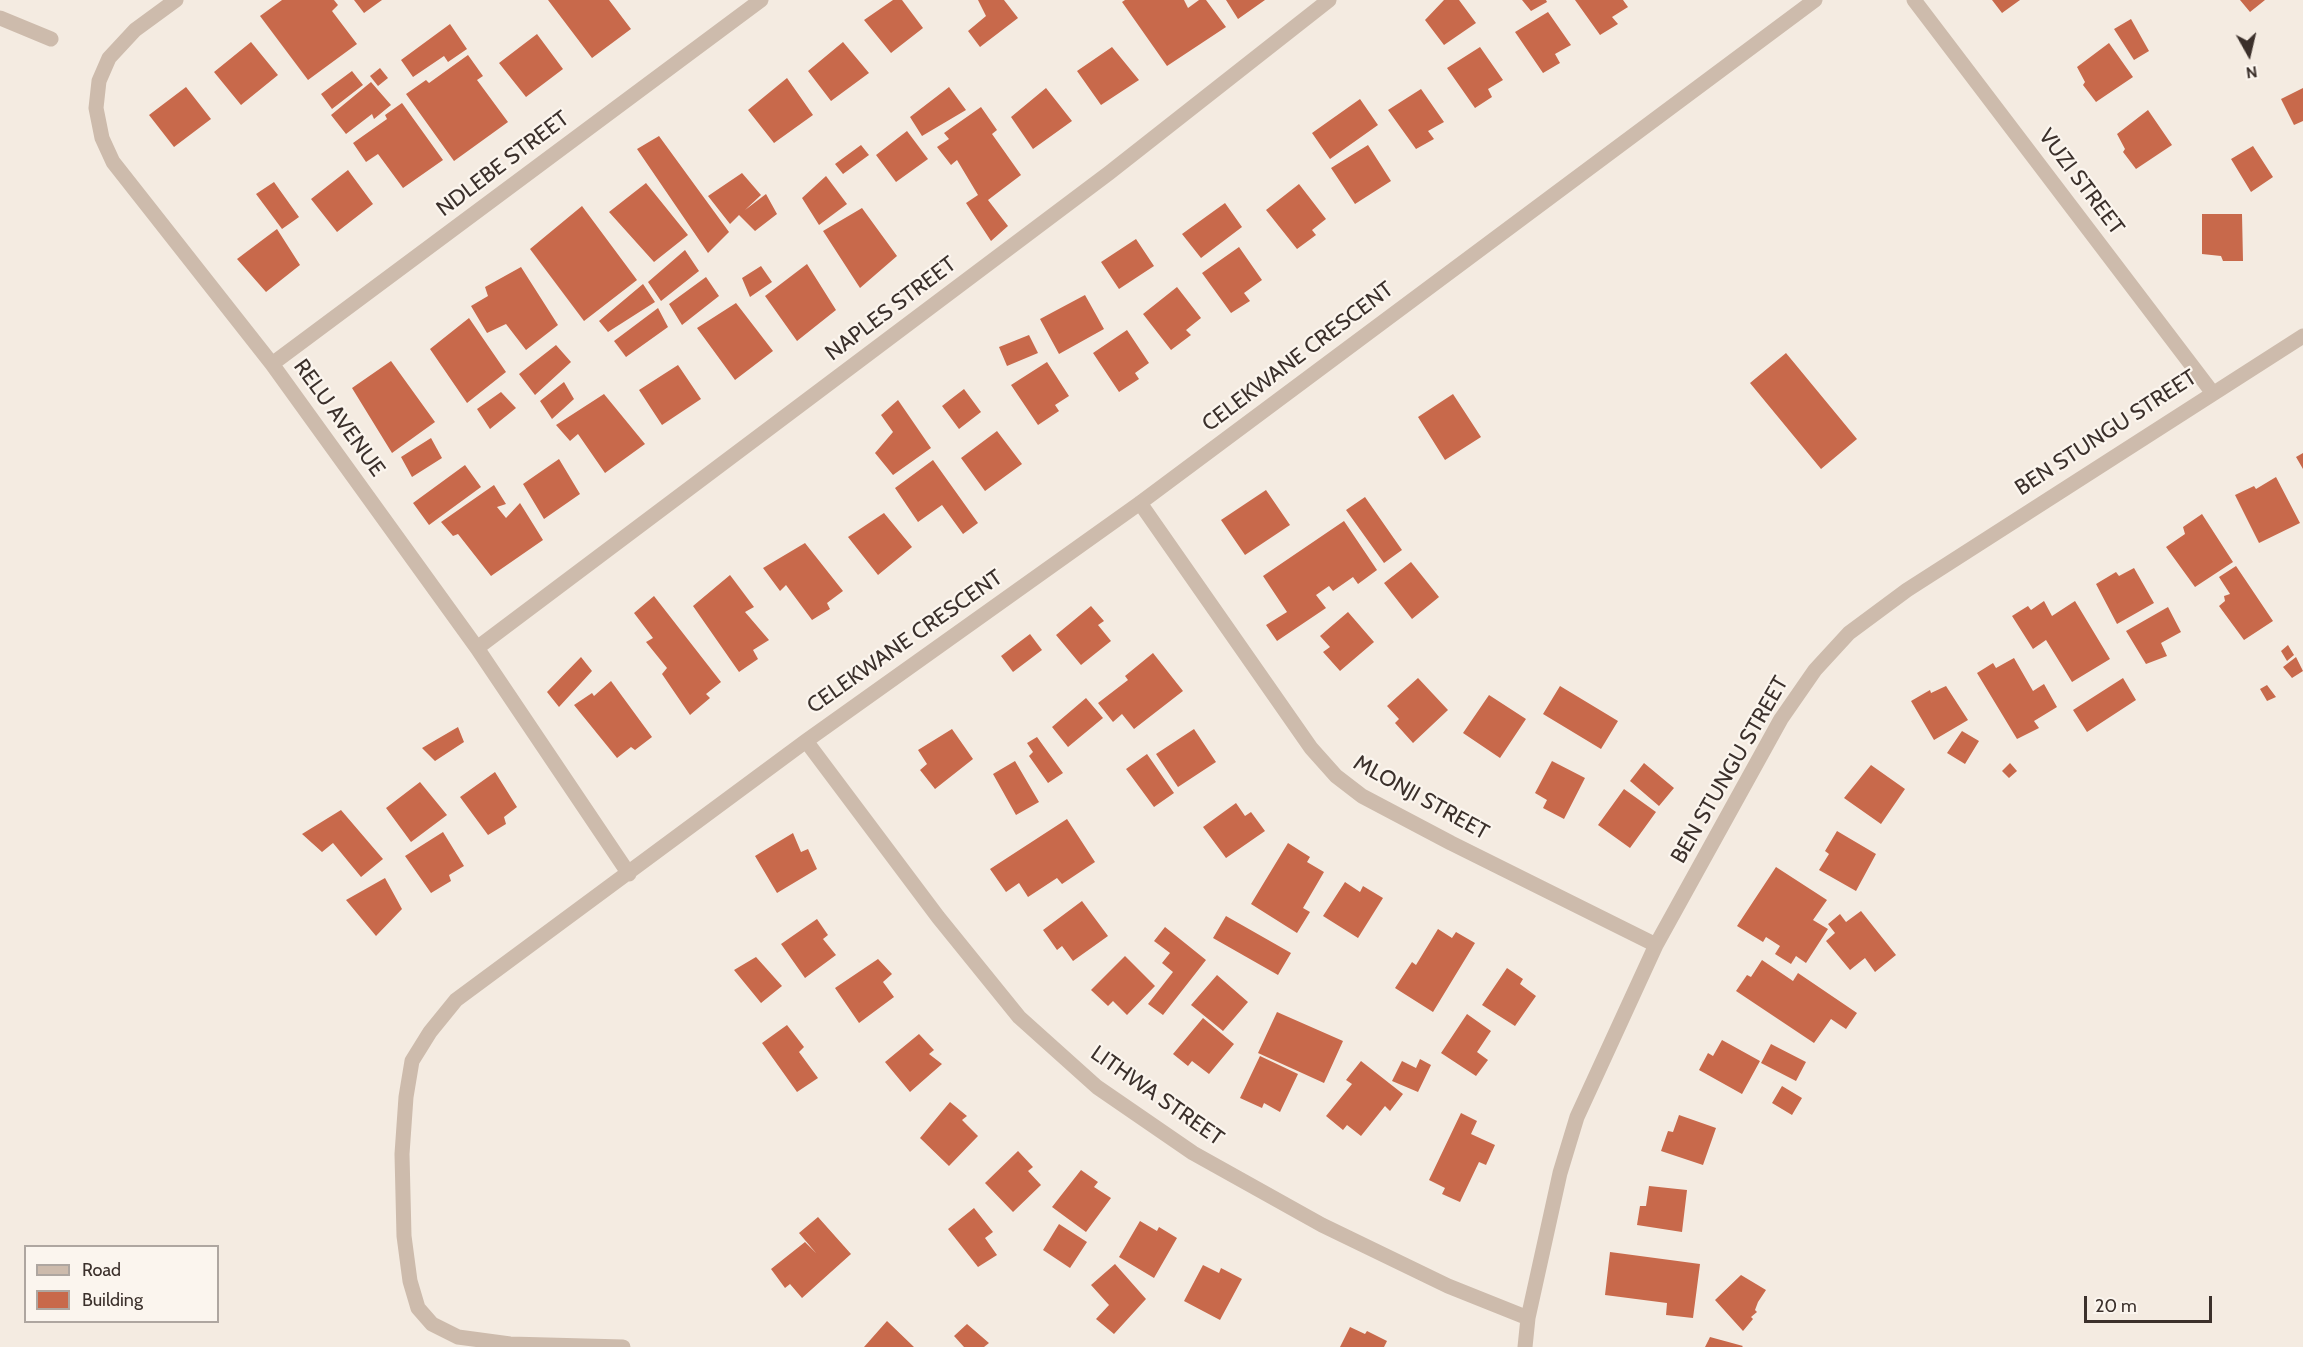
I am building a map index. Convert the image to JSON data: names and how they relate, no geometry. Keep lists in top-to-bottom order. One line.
{"streets":{"street":["NDLEBE STREET","VUZI STREET","NAPLES STREET","CELEKWANE CRESCENT","RELU AVENUE","BEN STUNGU STREET","MLONJI STREET","LITHWA STREET"]},"crossings":[["NDLEBE STREET","RELU AVENUE"],["VUZI STREET","BEN STUNGU STREET"],["NAPLES STREET","RELU AVENUE"],["CELEKWANE CRESCENT","RELU AVENUE"],["CELEKWANE CRESCENT","MLONJI STREET"],["CELEKWANE CRESCENT","LITHWA STREET"],["BEN STUNGU STREET","MLONJI STREET"],["BEN STUNGU STREET","LITHWA STREET"]],"legend":["Road","Building"],"scale_bar":"20 m","north":"bottom"}
